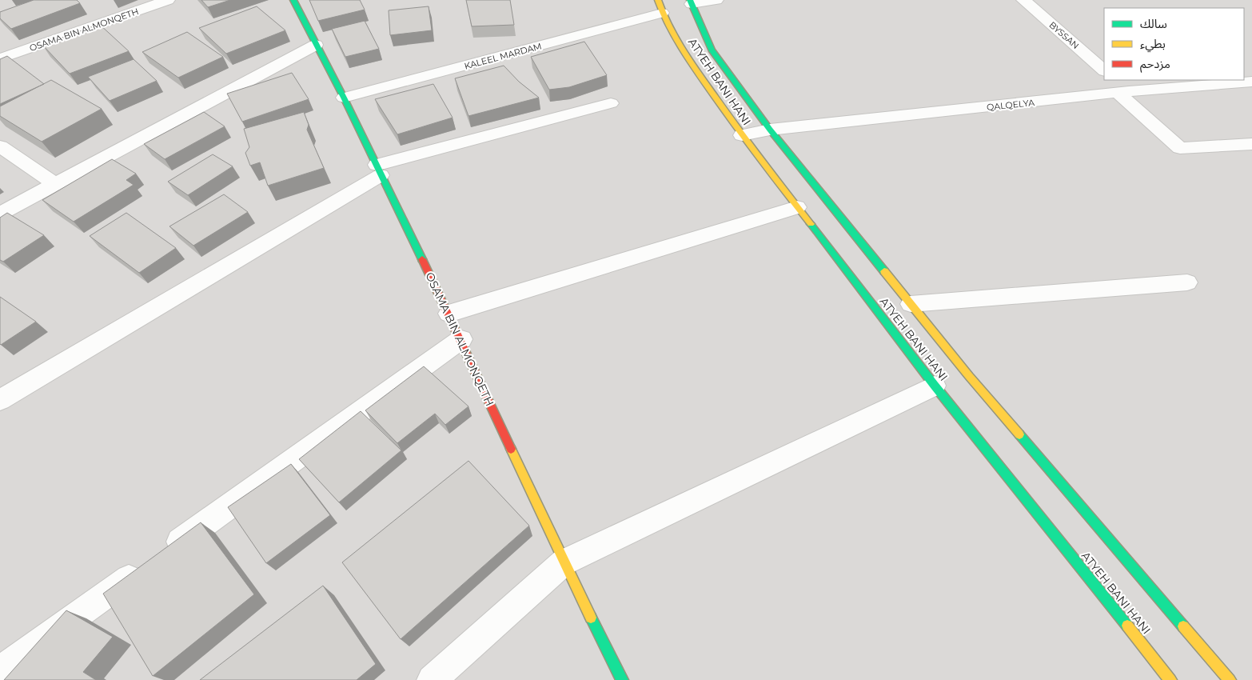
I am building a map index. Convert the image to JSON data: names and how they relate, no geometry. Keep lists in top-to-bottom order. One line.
{"streets":{"main road":["OSAMA BIN ALMONQETH","ATYEH BANI HANI"],"street":["BYSSAN","KALEEL MARDAM","QALQELYA"]},"crossings":[["OSAMA BIN ALMONQETH","KALEEL MARDAM"],["KALEEL MARDAM","ATYEH BANI HANI"],["ATYEH BANI HANI","QALQELYA"]],"legend":["سالك","بطيء","مزدحم"]}
